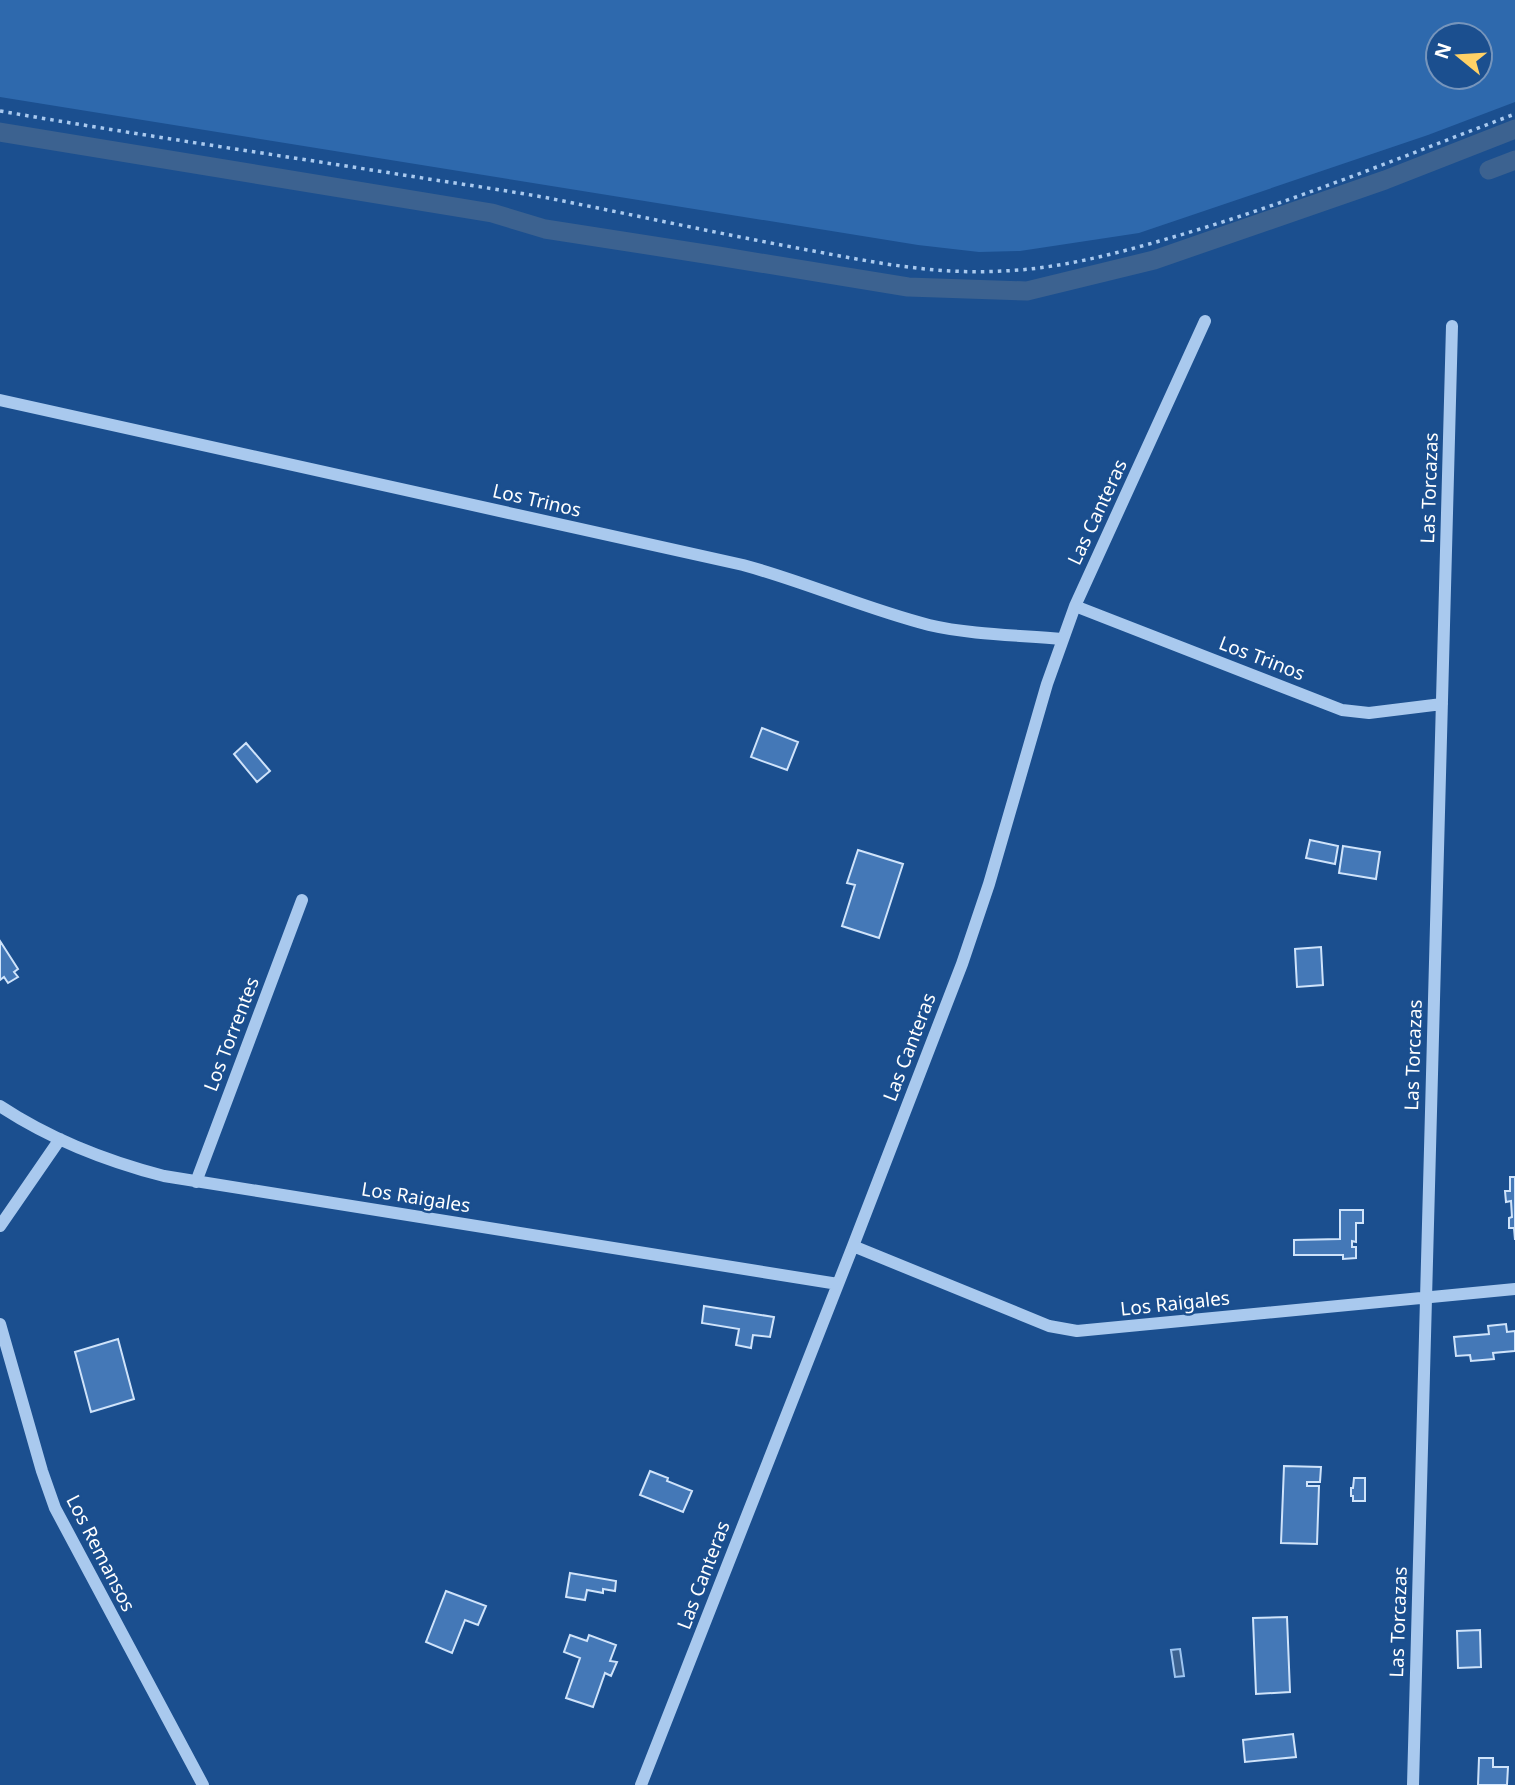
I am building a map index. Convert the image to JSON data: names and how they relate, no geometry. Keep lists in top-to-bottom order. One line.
{"streets":{"street":["Las Torcazas","Los Trinos","Las Canteras","Los Torrentes","Los Raigales","Los Remansos"]},"crossings":[["Las Torcazas","Los Trinos"],["Las Torcazas","Los Raigales"],["Los Trinos","Las Canteras"],["Las Canteras","Los Raigales"],["Los Torrentes","Los Raigales"]],"north":"left"}
